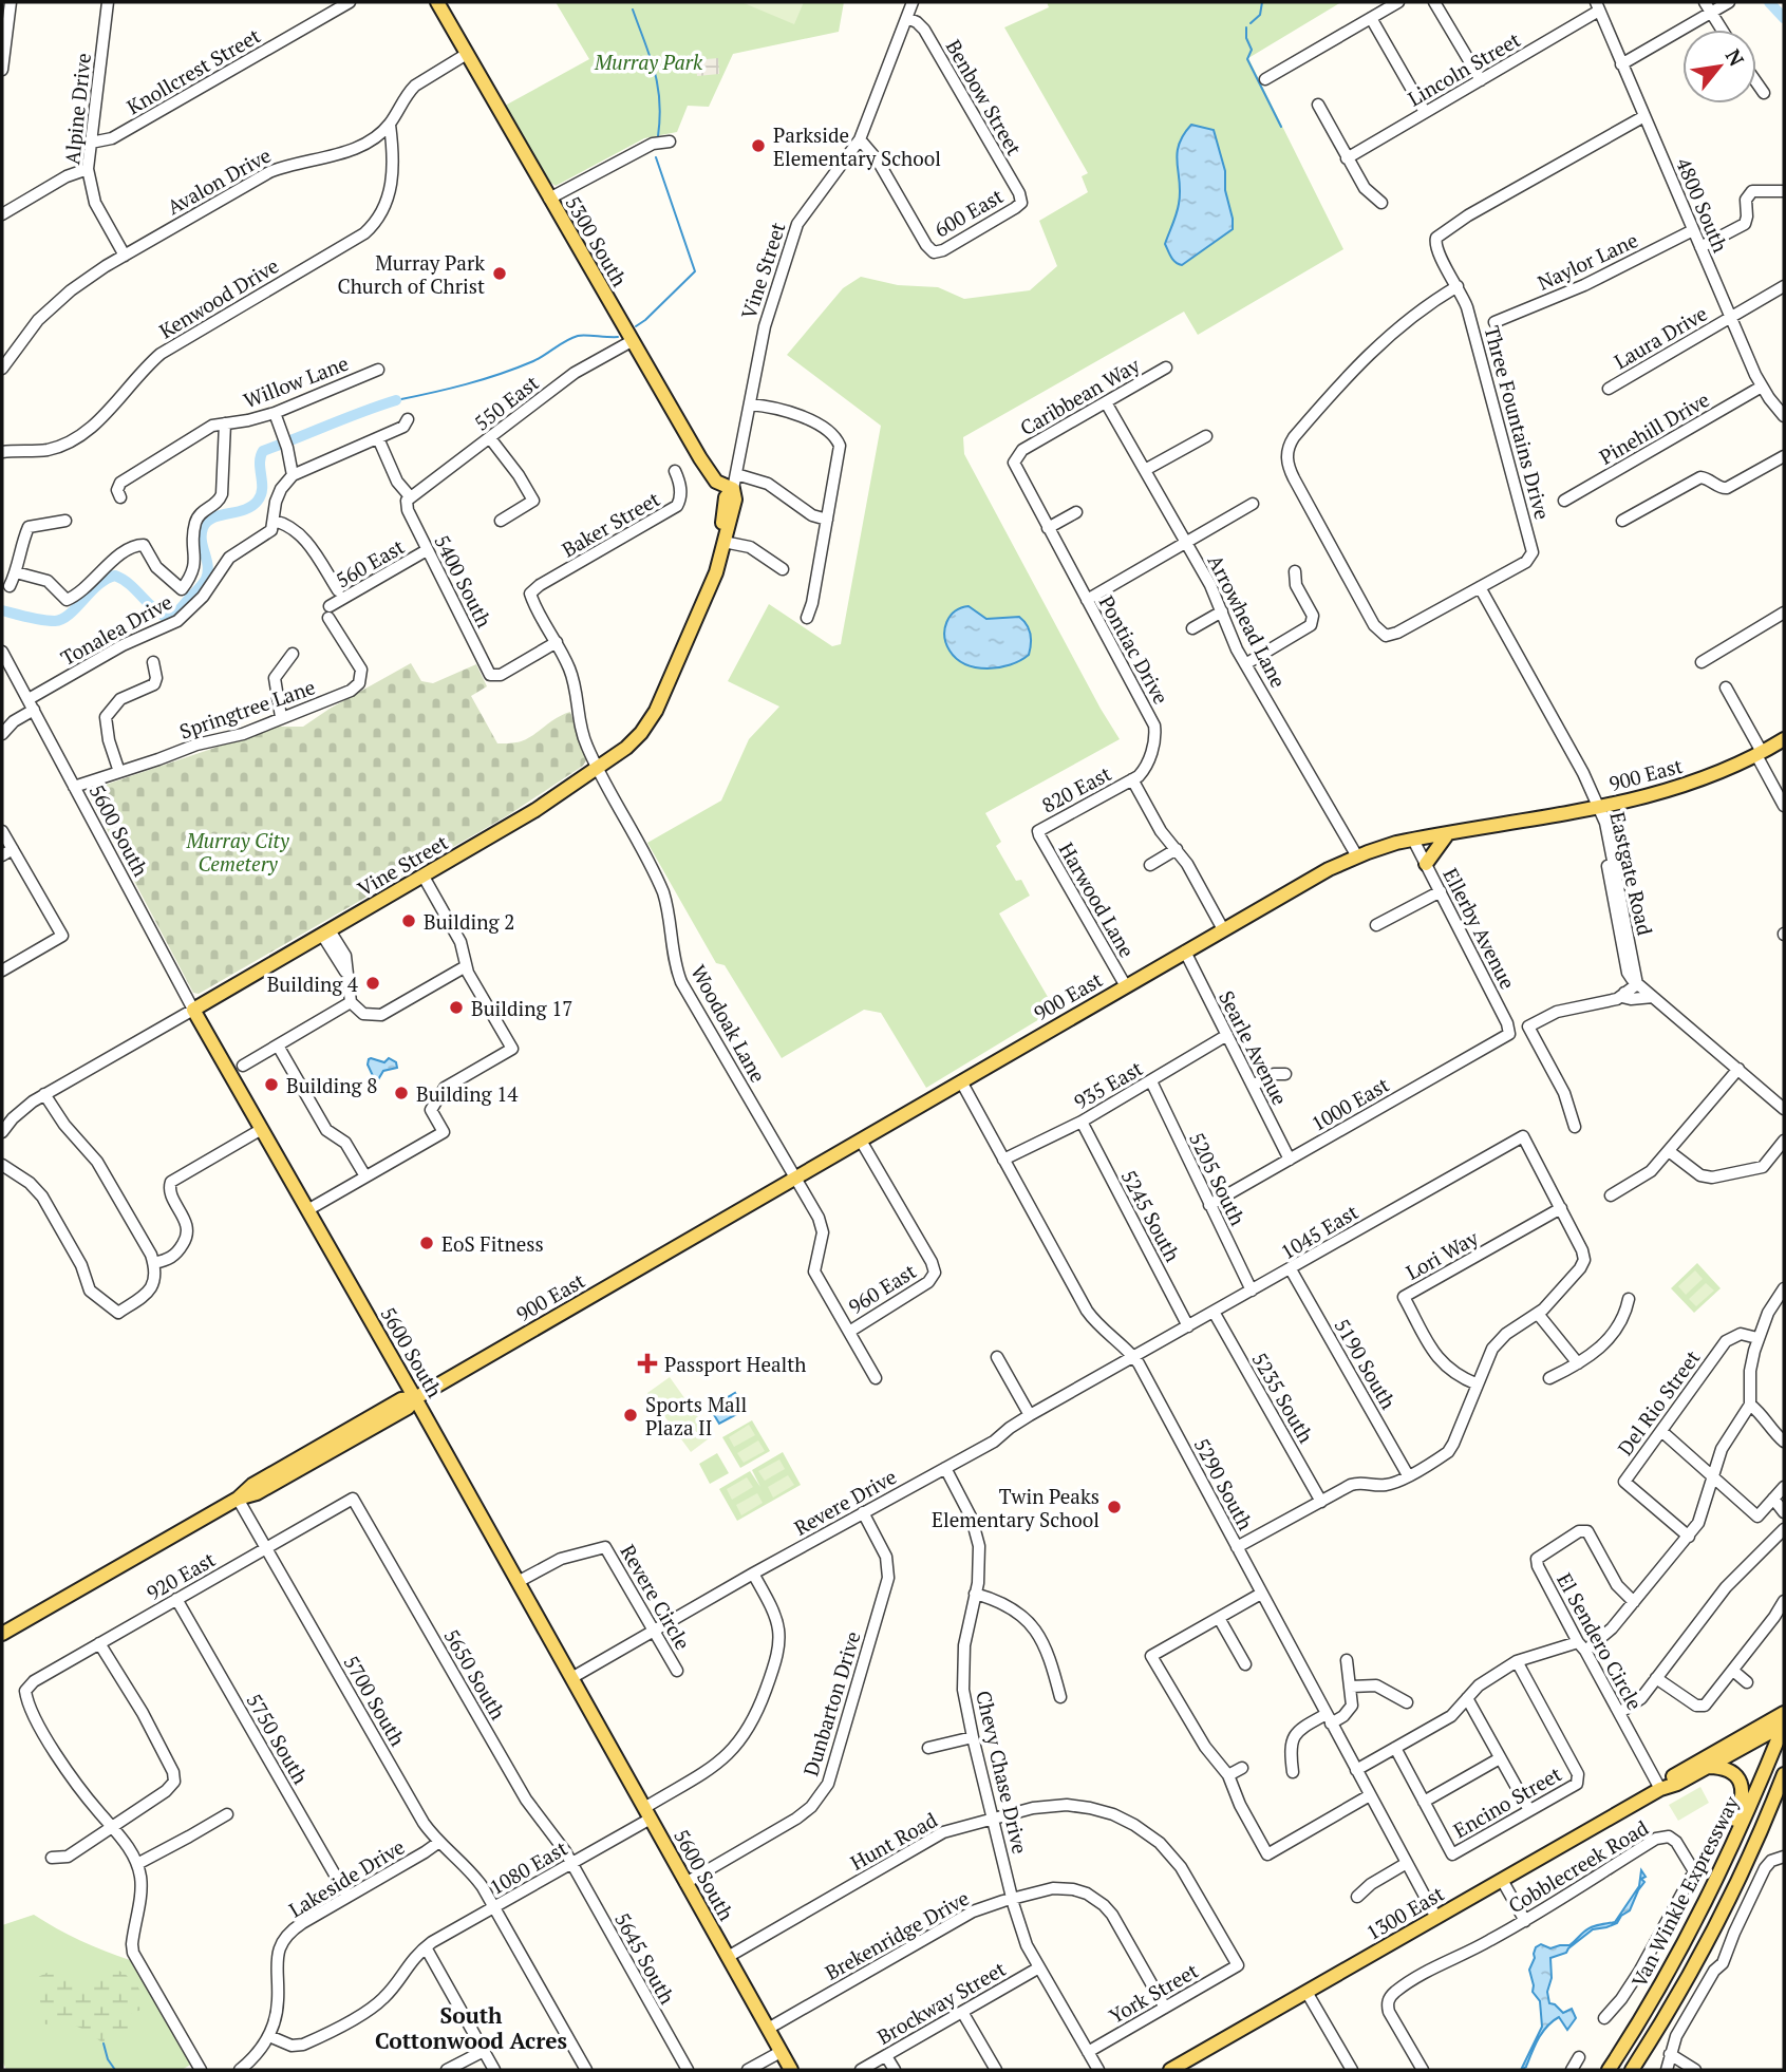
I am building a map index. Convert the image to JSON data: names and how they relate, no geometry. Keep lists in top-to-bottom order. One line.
{"streets":{"main road":["5300 South","Vine Street","900 East","5600 South","Van Winkle Expressway","1300 East"],"street":["Lincoln Street","Knollcrest Street","Benbow Street","Alpine Drive","Avalon Drive","4800 South","600 East","Naylor Lane","Kenwood Drive","Laura Drive","Willow Lane","Caribbean Way","550 East","Three Fountains Drive","Pinehill Drive","Baker Street","560 East","5400 South","Arrowhead Lane","Tonalea Drive","Pontiac Drive","Springtree Lane","820 East","Eastgate Road","Harwood Lane","Ellerby Avenue","Woodoak Lane","Searle Avenue","935 East","1000 East","5205 South","5245 South","1045 East","Lori Way","960 East","5190 South","5235 South","Del Rio Street","5290 South","Revere Drive","920 East","Revere Circle","El Sendero Circle","5650 South","5700 South","Dunbarton Drive","5750 South","Chevy Chase Drive","Encino Street","Hunt Road","Cobblecreek Road","1080 East","Lakeside Drive","Brekenridge Drive","5645 South","York Street","Brockway Street"]},"crossings":[["Lincoln Street","4800 South"],["Knollcrest Street","Alpine Drive"],["Benbow Street","600 East"],["Benbow Street","Vine Street"],["Alpine Drive","Avalon Drive"],["Avalon Drive","5300 South"],["Avalon Drive","Kenwood Drive"],["4800 South","Naylor Lane"],["4800 South","Laura Drive"],["4800 South","Three Fountains Drive"],["4800 South","Pinehill Drive"],["600 East","Vine Street"],["5300 South","Vine Street"],["5300 South","550 East"],["Vine Street","5600 South"],["Vine Street","Woodoak Lane"],["Willow Lane","Tonalea Drive"],["Caribbean Way","Arrowhead Lane"],["Caribbean Way","Pontiac Drive"],["550 East","5400 South"],["Baker Street","Woodoak Lane"],["560 East","5400 South"],["560 East","Springtree Lane"],["5400 South","Woodoak Lane"],["Arrowhead Lane","900 East"],["Tonalea Drive","5600 South"],["Pontiac Drive","820 East"],["Springtree Lane","5600 South"],["900 East","5600 South"],["900 East","Eastgate Road"],["900 East","Harwood Lane"],["900 East","Ellerby Avenue"],["900 East","Woodoak Lane"],["900 East","Searle Avenue"],["900 East","960 East"],["900 East","5290 South"],["900 East","5700 South"],["820 East","Harwood Lane"],["5600 South","Revere Drive"],["5600 South","Revere Circle"],["5600 South","Dunbarton Drive"],["5600 South","Hunt Road"],["5600 South","1080 East"],["5600 South","Brekenridge Drive"],["Ellerby Avenue","1000 East"],["Woodoak Lane","960 East"],["Searle Avenue","935 East"],["Searle Avenue","1000 East"],["935 East","5205 South"],["935 East","5245 South"],["935 East","5290 South"],["1000 East","5205 South"],["5205 South","1045 East"],["5245 South","1045 East"],["1045 East","Lori Way"],["1045 East","5190 South"],["1045 East","5235 South"],["1045 East","5290 South"],["1045 East","Revere Drive"],["5290 South","Revere Drive"],["5290 South","1300 East"],["Revere Drive","Revere Circle"],["Revere Drive","Dunbarton Drive"],["Revere Drive","Chevy Chase Drive"],["Revere Drive","1080 East"],["920 East","5650 South"],["920 East","5700 South"],["920 East","5750 South"],["El Sendero Circle","1300 East"],["5650 South","1080 East"],["5650 South","5645 South"],["5700 South","1080 East"],["5700 South","Lakeside Drive"],["5750 South","Lakeside Drive"],["Chevy Chase Drive","Hunt Road"],["Chevy Chase Drive","Brekenridge Drive"],["Chevy Chase Drive","York Street"],["Chevy Chase Drive","Brockway Street"],["Hunt Road","York Street"],["1080 East","Lakeside Drive"],["1080 East","5645 South"],["Van Winkle Expressway","1300 East"],["Brekenridge Drive","York Street"]],"districts":["South Cottonwood Acres"],"parks":["Murray Park","Murray City Cemetery"],"places":{"other":["Parkside Elementary School","Murray Park Church of Christ","Building 2","Building 4","Building 17","Building 8","Building 14","EoS Fitness","Sports Mall Plaza II","Twin Peaks Elementary School"],"health":["Passport Health"]},"north":"top right"}
